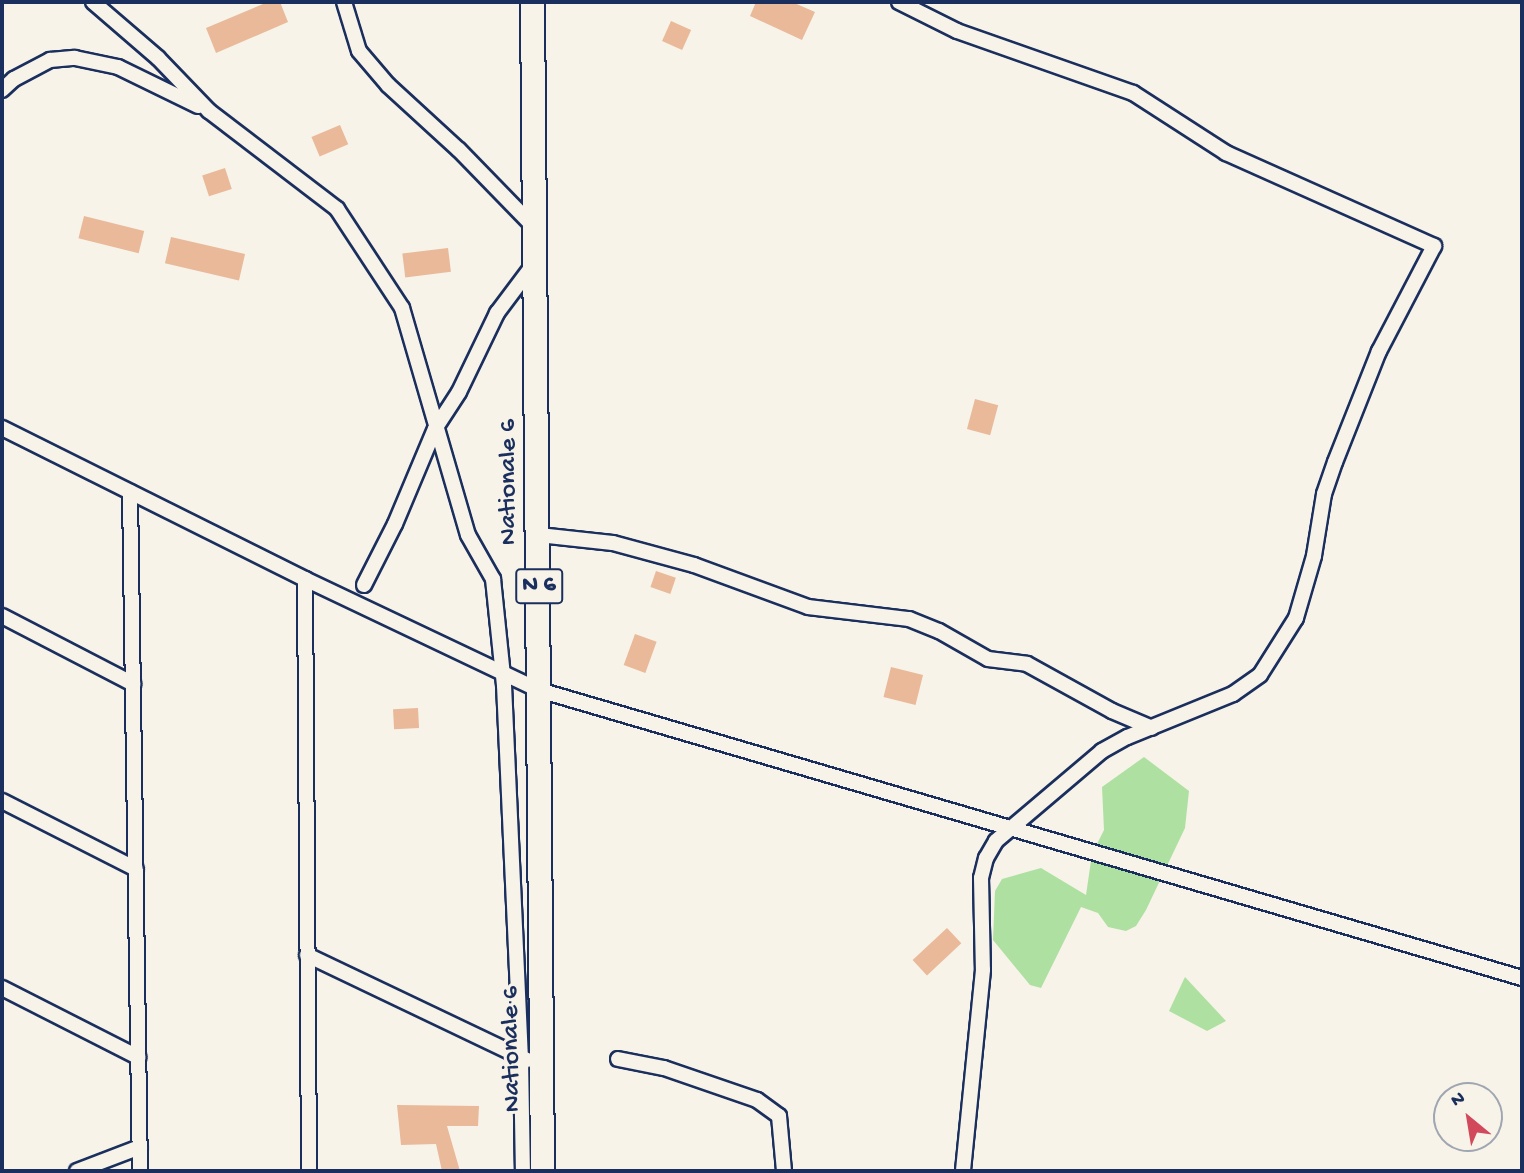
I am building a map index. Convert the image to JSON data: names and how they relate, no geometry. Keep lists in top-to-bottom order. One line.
{"streets":{"main road":["Nationale 6","N 6"]},"north":"top left"}
